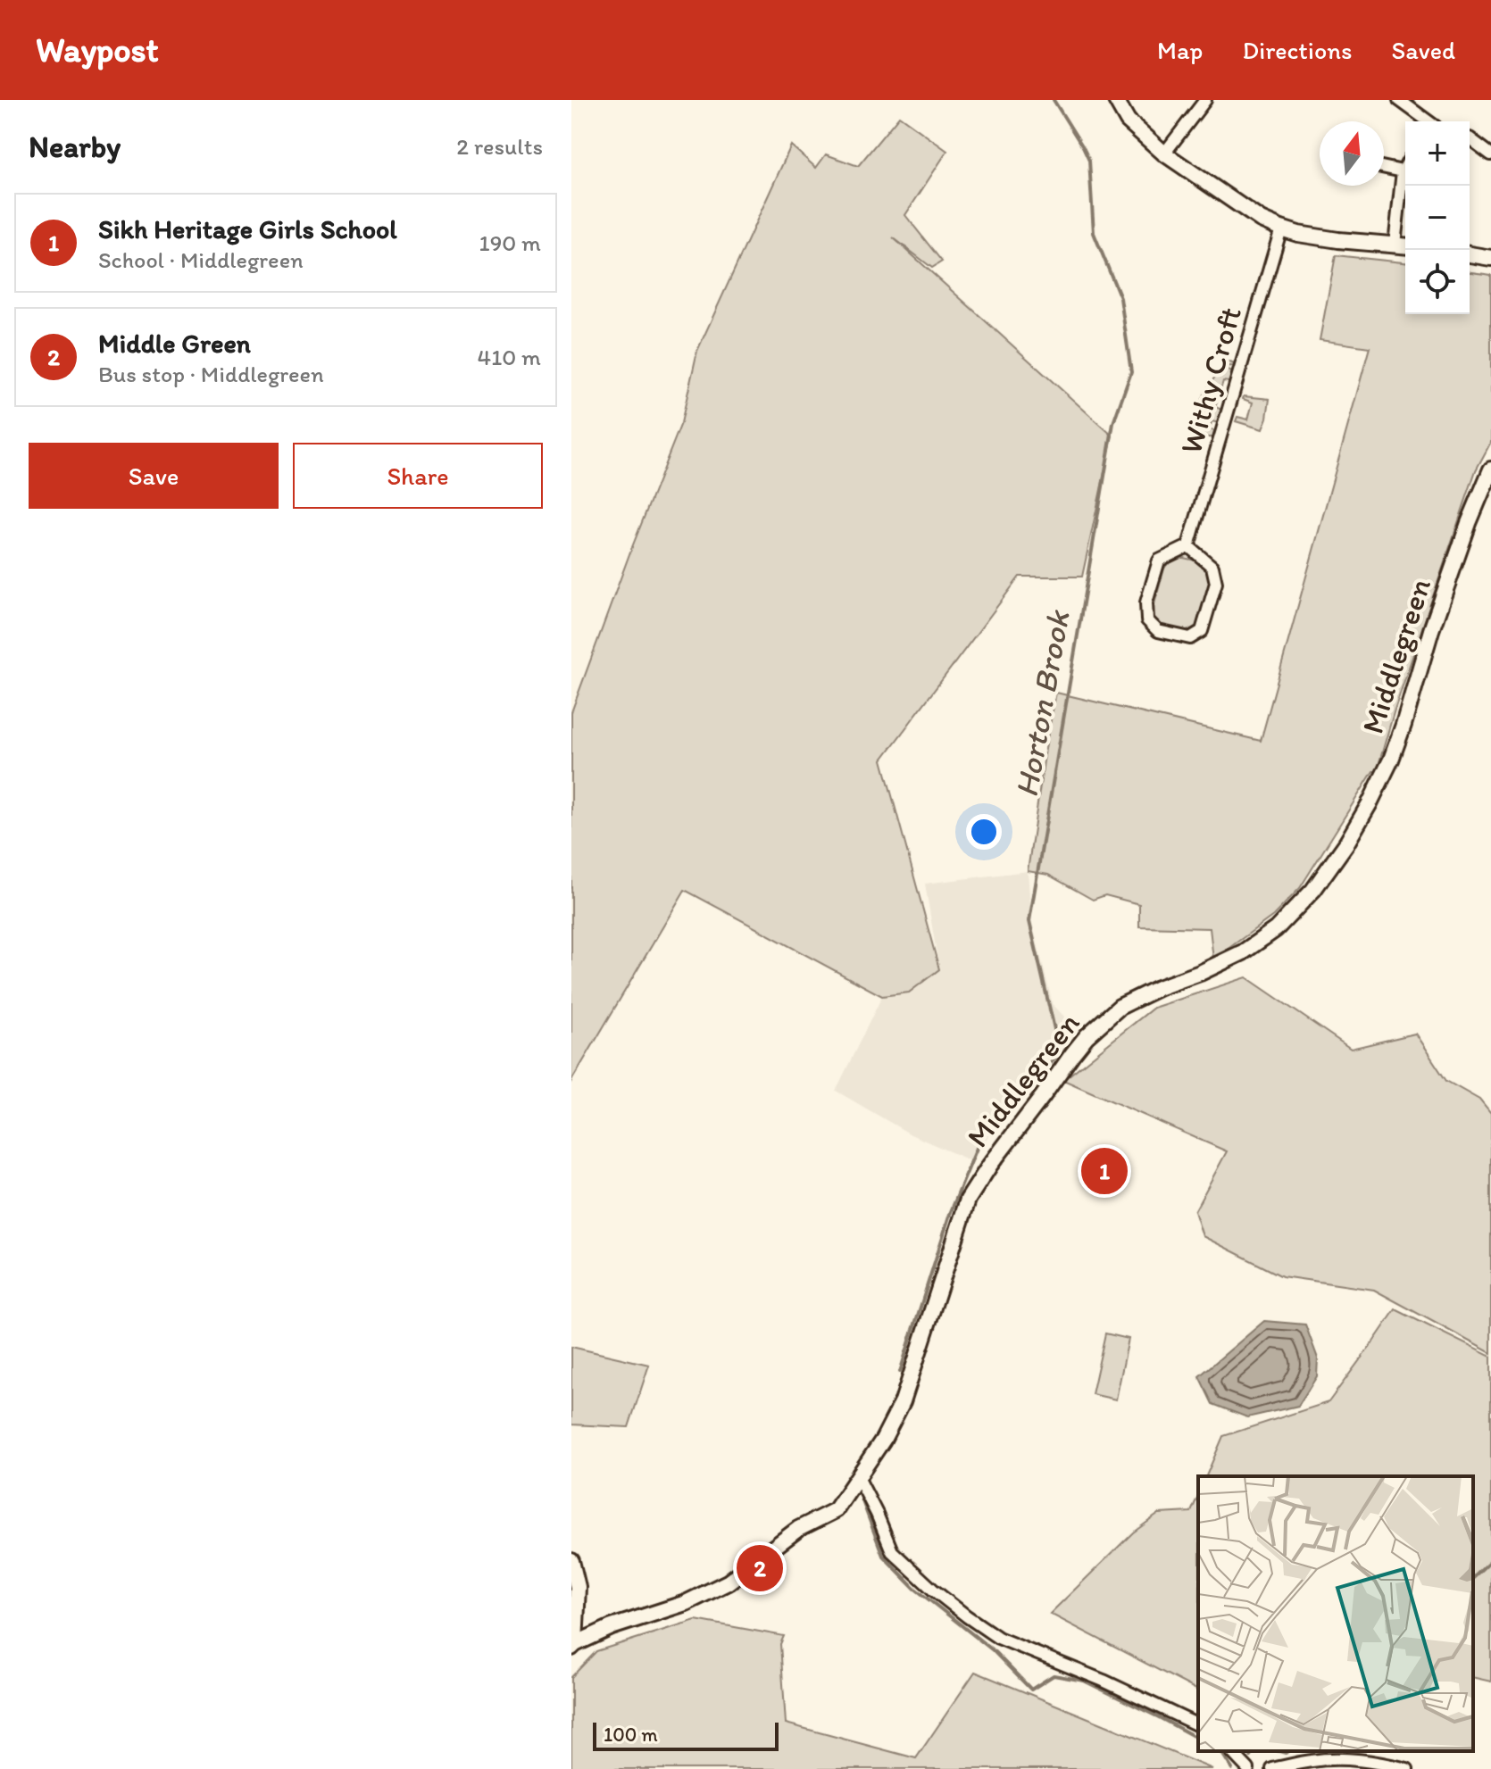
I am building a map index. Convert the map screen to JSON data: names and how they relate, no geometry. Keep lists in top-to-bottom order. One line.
{"streets":{"street":["Withy Croft","Middlegreen"]},"water":["Horton Brook"],"scale_bar":"100 m","north":"top","page":{"header":"Waypost","nav":["Map","Directions","Saved"],"heading":["Nearby","2 results"],"map_buttons":["+","−"],"list":[{"mark":"1","name":"Sikh Heritage Girls School","note":"School · Middlegreen","value":"190 m"},{"mark":"2","name":"Middle Green","note":"Bus stop · Middlegreen","value":"410 m"}],"buttons":["Save","Share"],"pins":["1","2"],"scale":"100 m"}}
